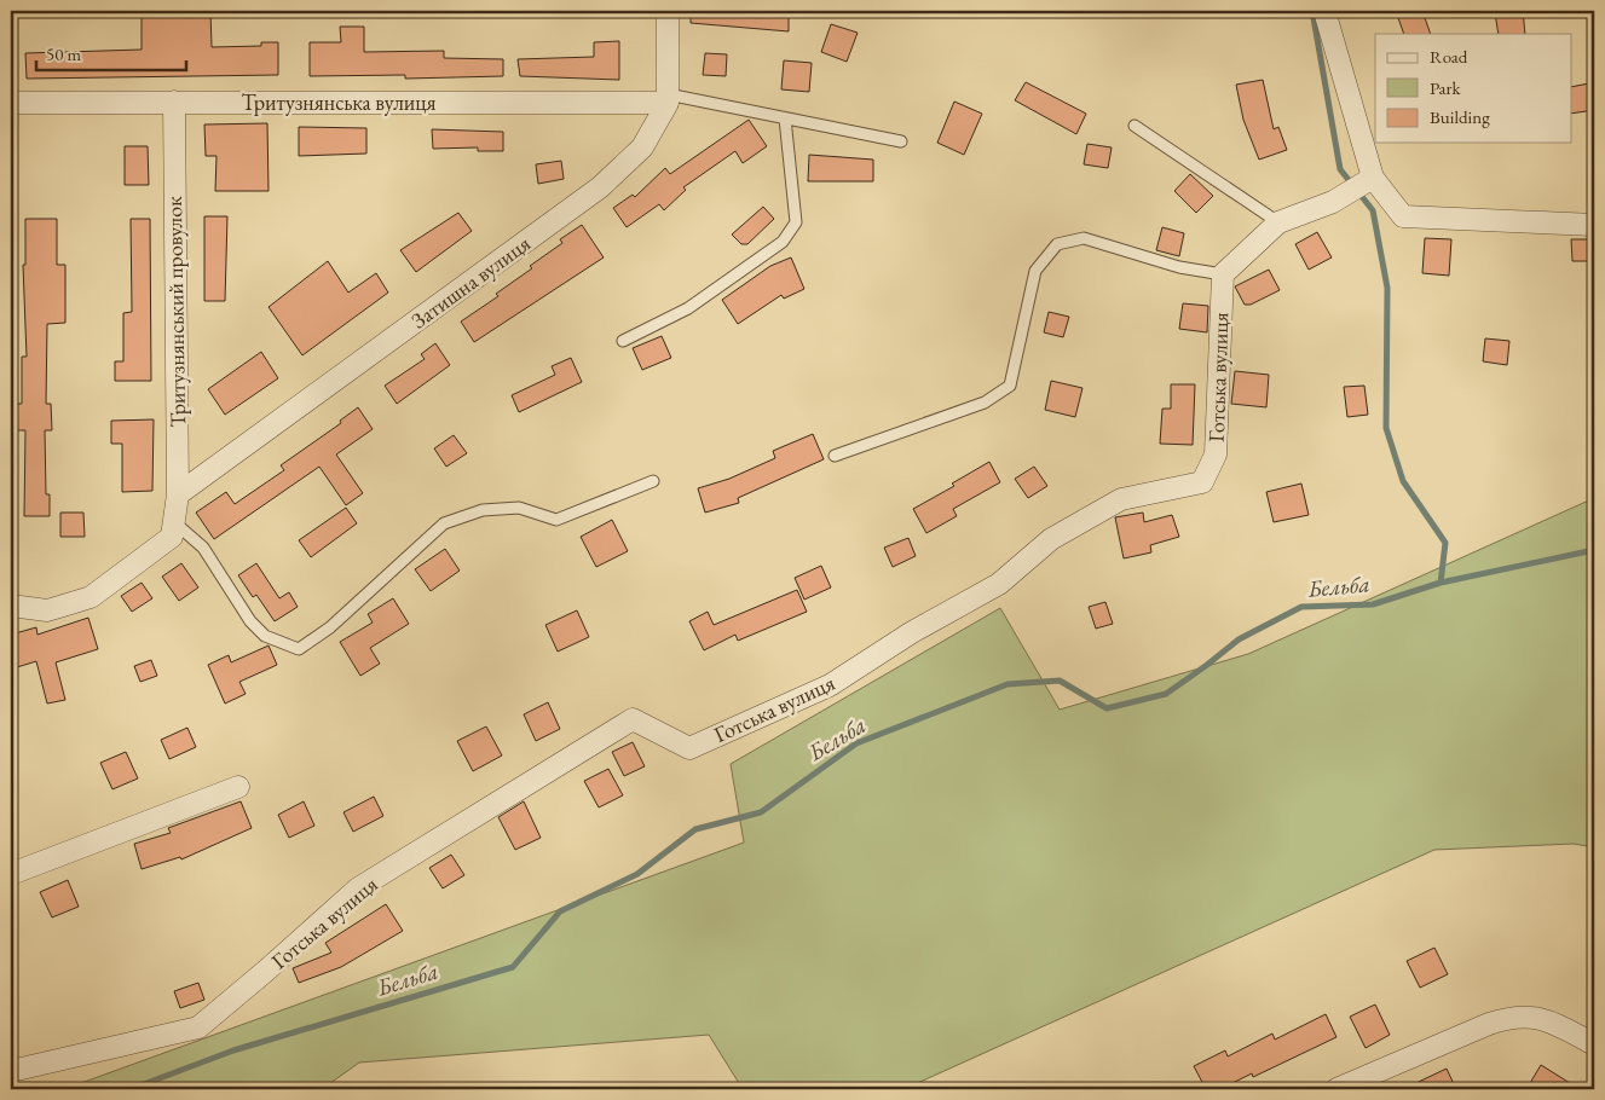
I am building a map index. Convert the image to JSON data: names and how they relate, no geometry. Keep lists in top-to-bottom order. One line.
{"streets":{"street":["Тритузнянська вулиця","Затишна вулиця","Тритузнянський провулок","Готська вулиця"]},"crossings":[["Тритузнянська вулиця","Затишна вулиця"],["Тритузнянська вулиця","Тритузнянський провулок"],["Затишна вулиця","Тритузнянський провулок"]],"water":["Бельба"],"legend":["Road","Park","Building"],"scale_bar":"50 m"}
